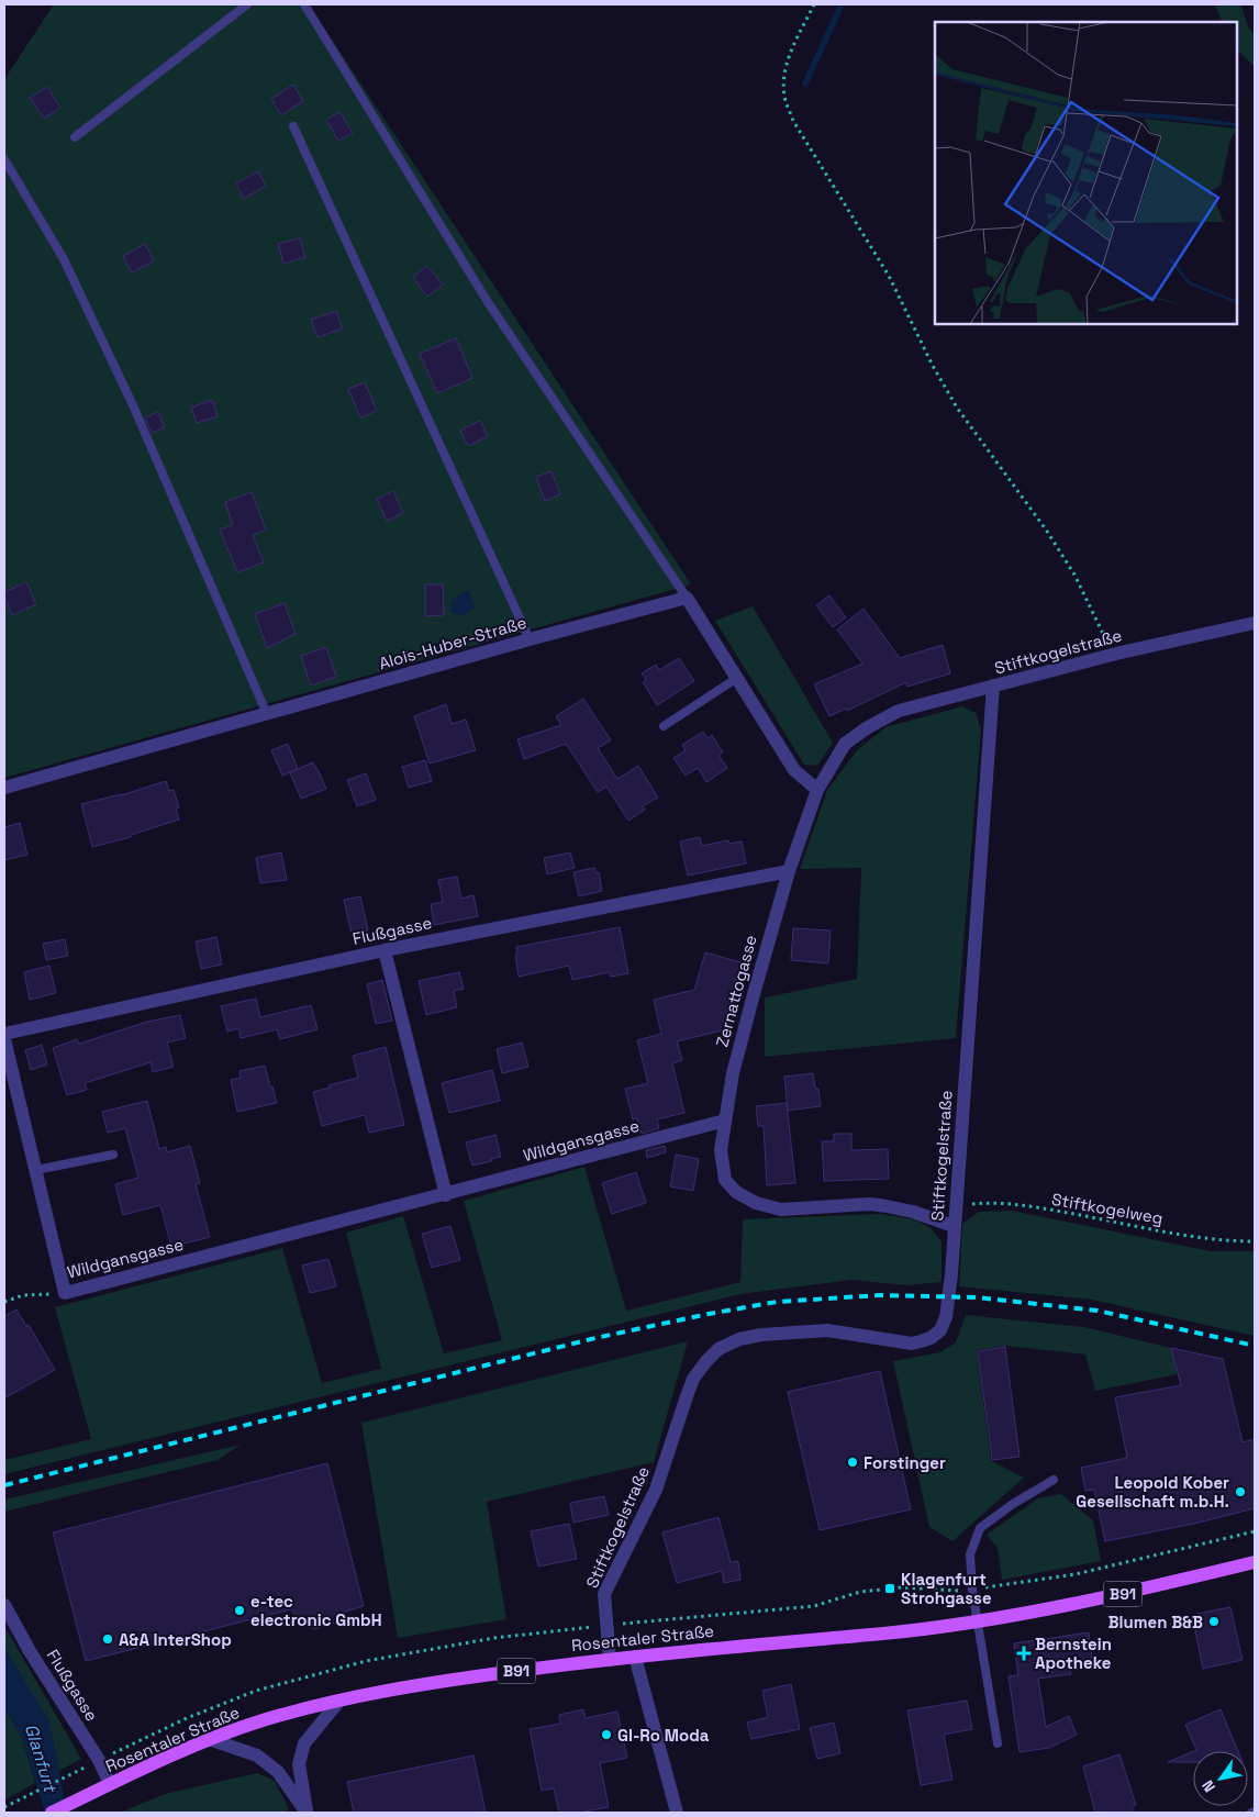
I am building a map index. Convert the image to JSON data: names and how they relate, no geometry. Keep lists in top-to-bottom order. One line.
{"streets":{"main road":["B91","Rosentaler Straße"],"street":["Alois-Huber-Straße","Stiftkogelstraße","Flußgasse","Zernattogasse","Wildgansgasse"],"path":["Stiftkogelweg"]},"crossings":[["Stiftkogelstraße","Zernattogasse"],["Stiftkogelstraße","Stiftkogelweg"],["Stiftkogelstraße","Rosentaler Straße"],["Flußgasse","Zernattogasse"],["Flußgasse","Rosentaler Straße"],["Zernattogasse","Wildgansgasse"]],"water":["Glanfurt"],"places":{"other":["Forstinger","Leopold Kober Gesellschaft m.b.H.","e-tec electronic GmbH","Blumen B&B","A&A InterShop","GI-Ro Moda"],"transit":["Klagenfurt Strohgasse"],"health":["Bernstein Apotheke"]},"north":"bottom left"}
